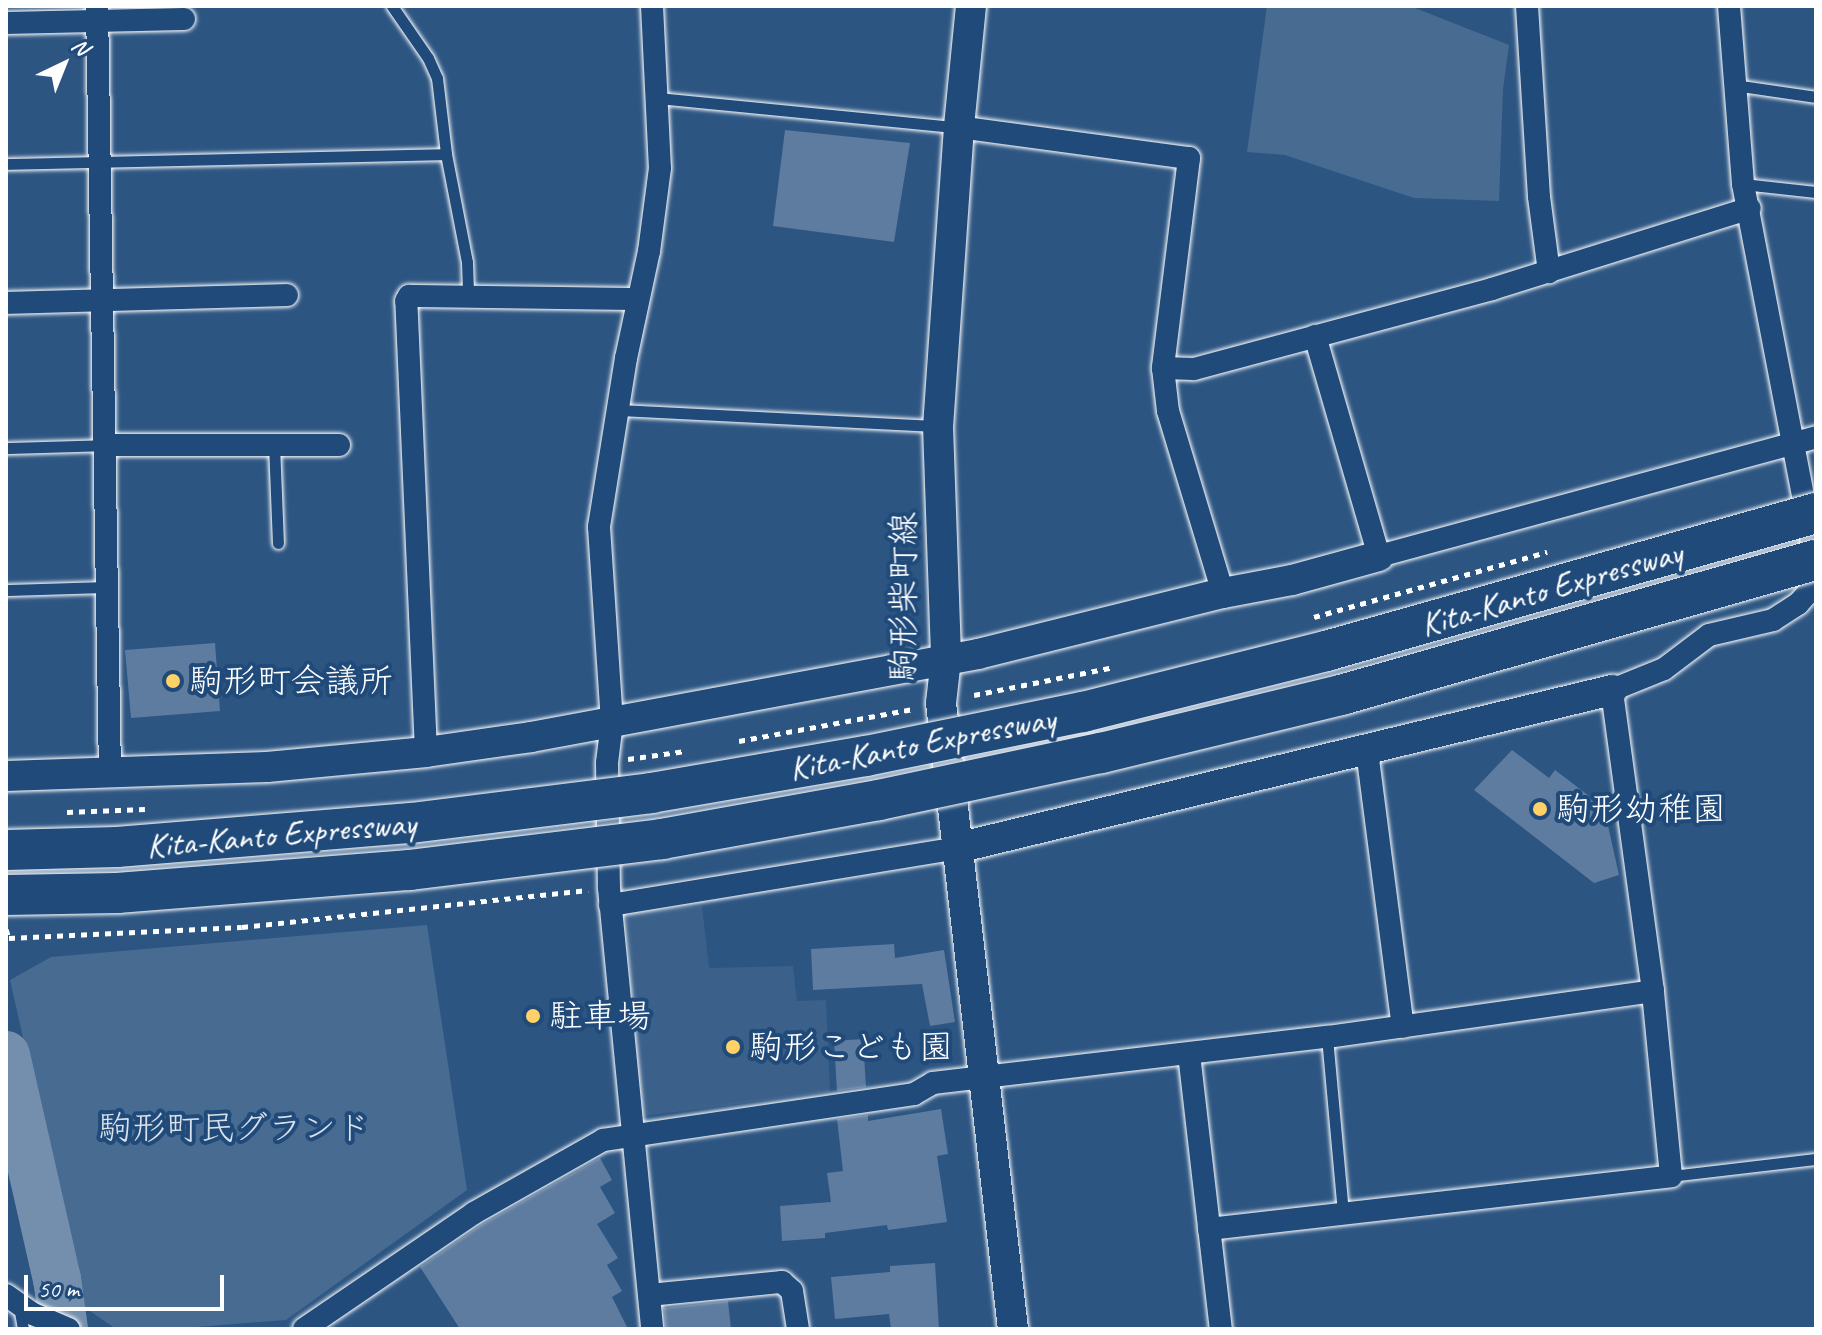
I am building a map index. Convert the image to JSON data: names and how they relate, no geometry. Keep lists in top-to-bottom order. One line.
{"streets":{"highway":["Kita-Kanto Expressway"],"street":["駒形柴町線"]},"parks":["駒形町民グランド"],"places":["駒形町会議所","駒形幼稚園","駐車場","駒形こども園"],"scale_bar":"50 m","north":"top right"}
